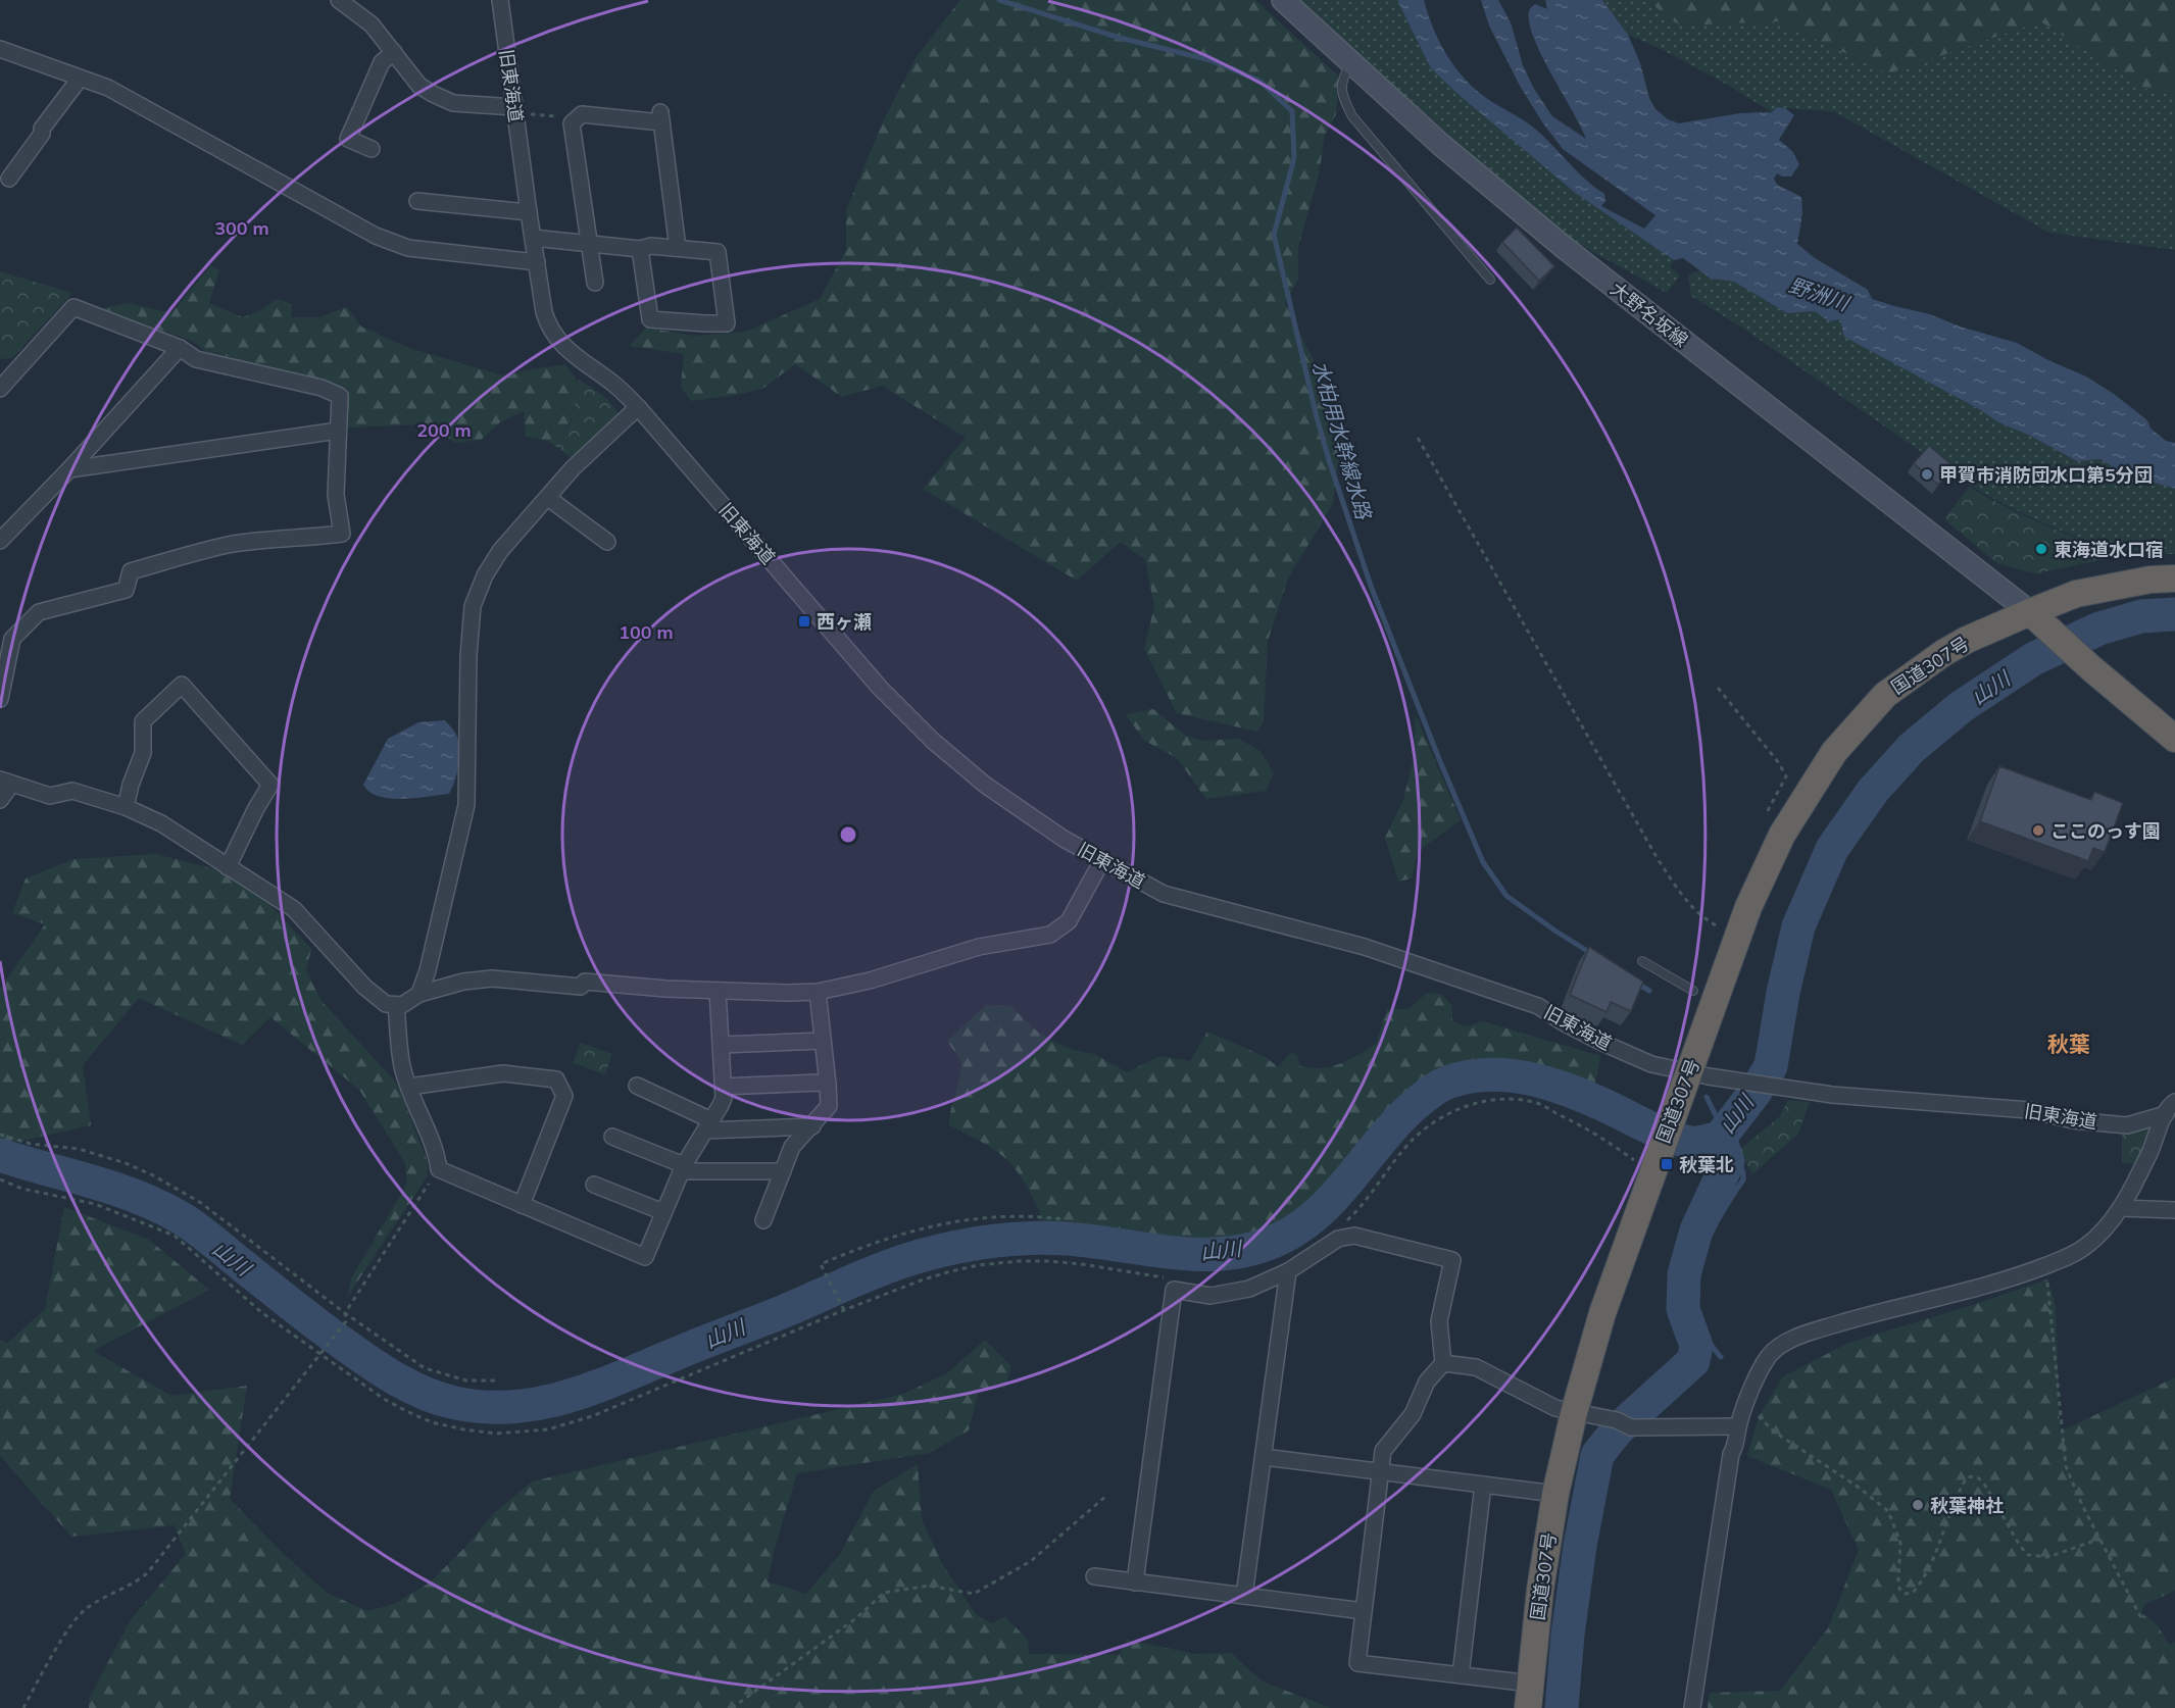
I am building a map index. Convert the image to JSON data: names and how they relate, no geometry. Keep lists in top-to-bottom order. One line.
{"streets":{"highway":["国道307号"],"main road":["大野名坂線"],"street":["旧東海道"]},"crossings":[["旧東海道","国道307号"],["大野名坂線","国道307号"]],"districts":["秋葉"],"water":["野洲川","水柏用水幹線水路","山川"],"places":{"other":["甲賀市消防団水口第5分団","東海道水口宿","ここのっす園","秋葉神社"],"transit":["西ヶ瀬","秋葉北"]},"rings":["300 m","200 m","100 m"]}
